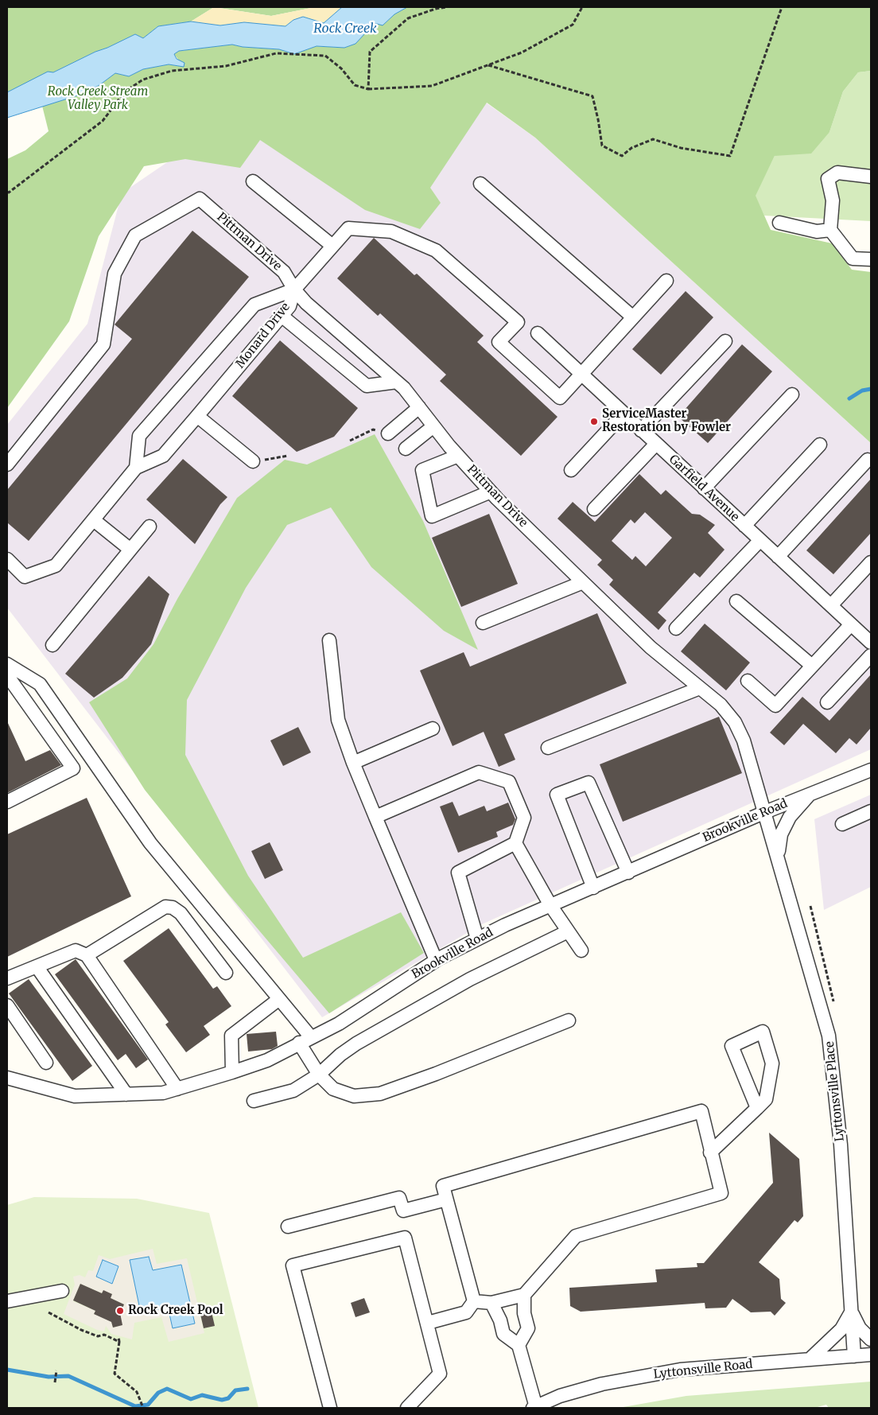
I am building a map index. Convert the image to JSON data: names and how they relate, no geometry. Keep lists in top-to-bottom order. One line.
{"streets":{"street":["Pittman Drive","Monard Drive","Garfield Avenue","Brookville Road","Lyttonsville Place","Lyttonsville Road"]},"crossings":[["Pittman Drive","Monard Drive"],["Pittman Drive","Brookville Road"],["Pittman Drive","Lyttonsville Place"],["Brookville Road","Lyttonsville Place"],["Lyttonsville Place","Lyttonsville Road"]],"water":["Rock Creek"],"parks":["Rock Creek Stream Valley Park"],"places":["ServiceMaster Restoration by Fowler","Rock Creek Pool"]}
